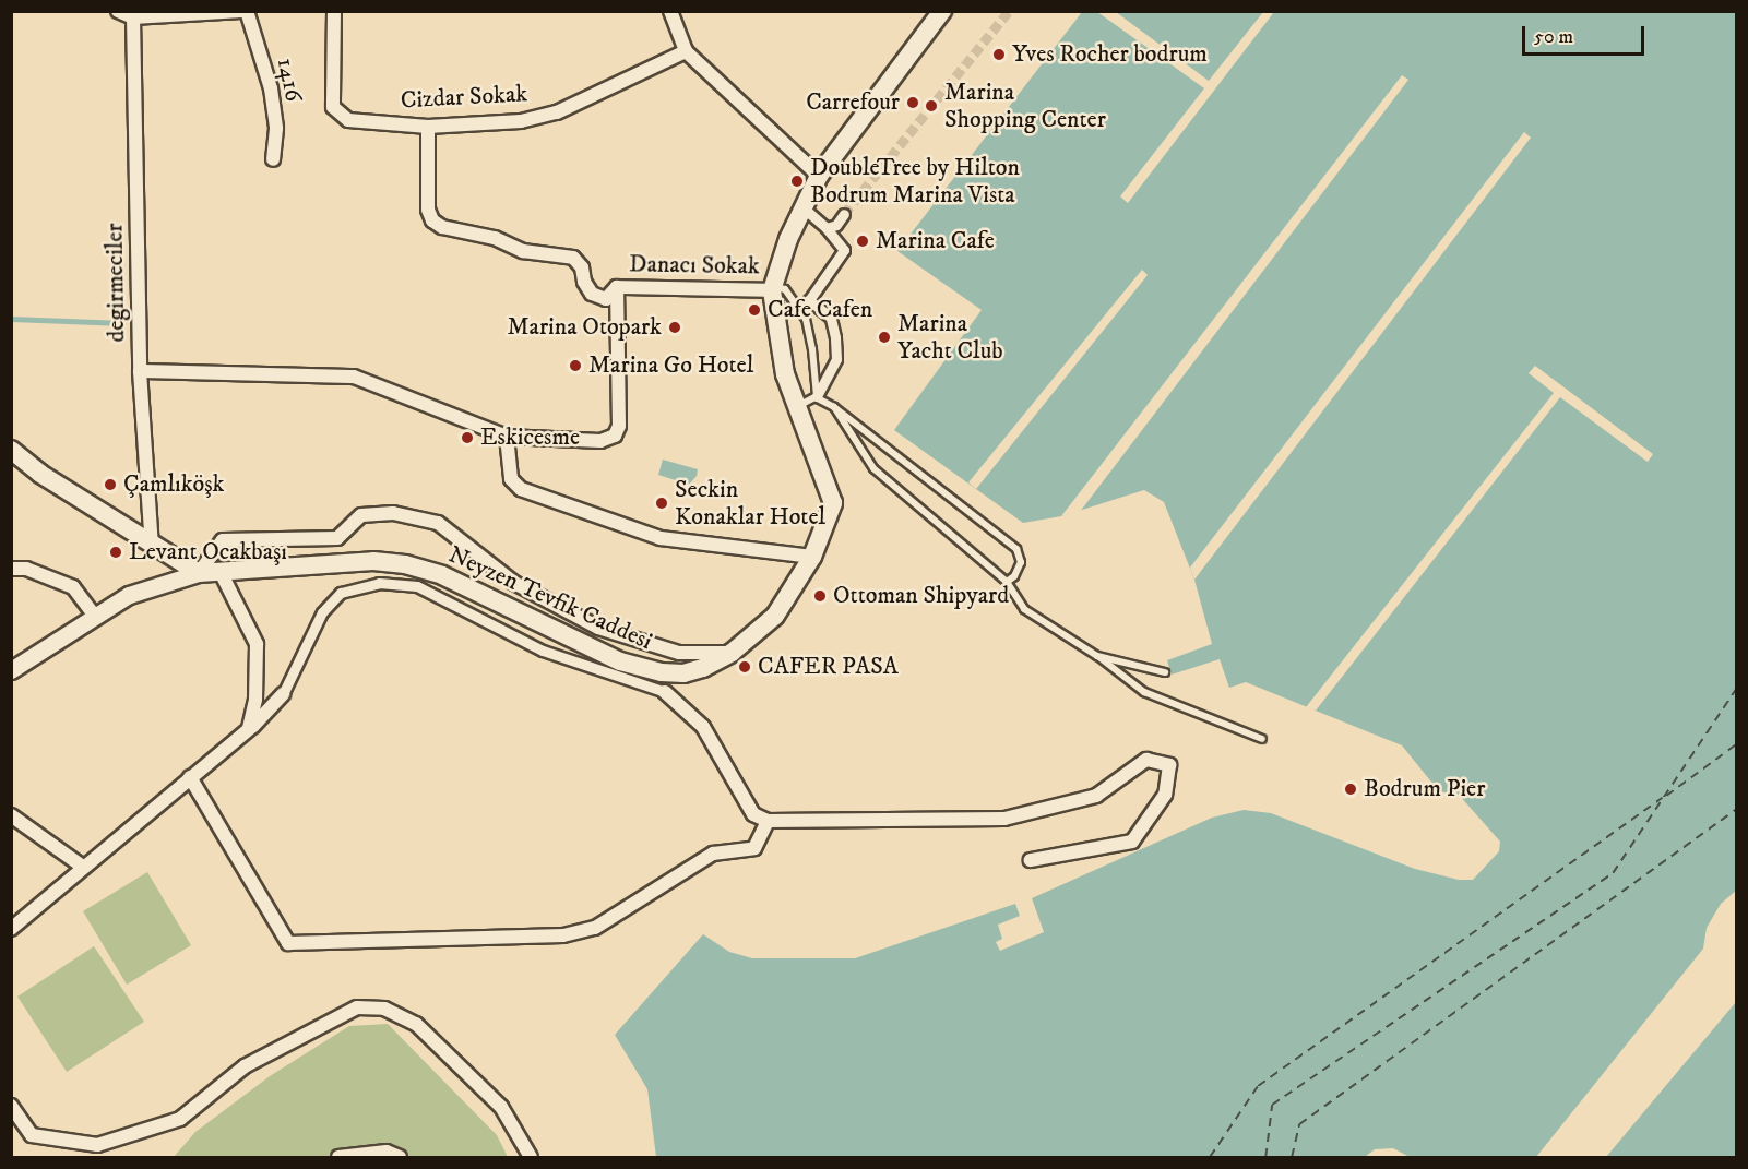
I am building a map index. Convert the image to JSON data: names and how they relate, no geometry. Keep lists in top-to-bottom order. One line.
{"streets":{"main road":["Neyzen Tevfik Caddesi"],"street":["1416","Cizdar Sokak","Danacı Sokak","degirmeciler"]},"crossings":[["Cizdar Sokak","Danacı Sokak"],["Danacı Sokak","Neyzen Tevfik Caddesi"]],"places":["Yves Rocher bodrum","Carrefour","Marina Shopping Center","DoubleTree by Hilton Bodrum Marina Vista","Marina Cafe","Cafe Cafen","Marina Otopark","Marina Yacht Club","Marina Go Hotel","Eskicesme","Çamlıköşk","Seckin Konaklar Hotel","Levant Ocakbaşı","Ottoman Shipyard","CAFER PASA","Bodrum Pier"],"scale_bar":"50 m"}
